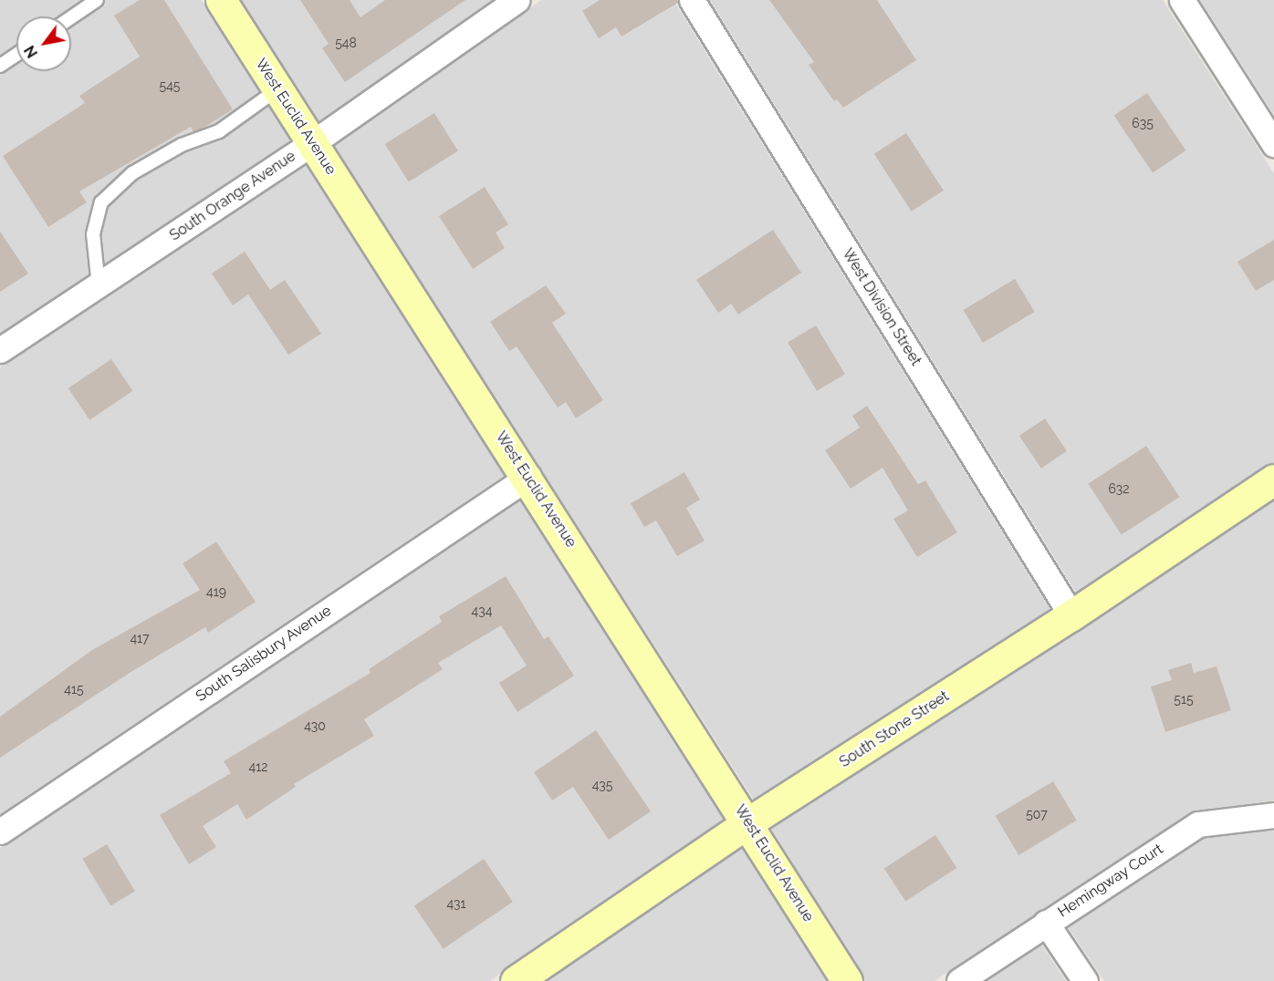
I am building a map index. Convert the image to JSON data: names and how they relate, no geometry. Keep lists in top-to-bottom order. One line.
{"streets":{"street":["West Euclid Avenue","South Orange Avenue","West Division Street","South Salisbury Avenue","South Stone Street","Hemingway Court"]},"crossings":[["West Euclid Avenue","South Orange Avenue"],["West Euclid Avenue","South Salisbury Avenue"],["West Euclid Avenue","South Stone Street"],["West Division Street","South Stone Street"]],"house_numbers":["548","545","635","632","419","434","417","415","515","430","412","435","507","431"],"north":"bottom left"}
